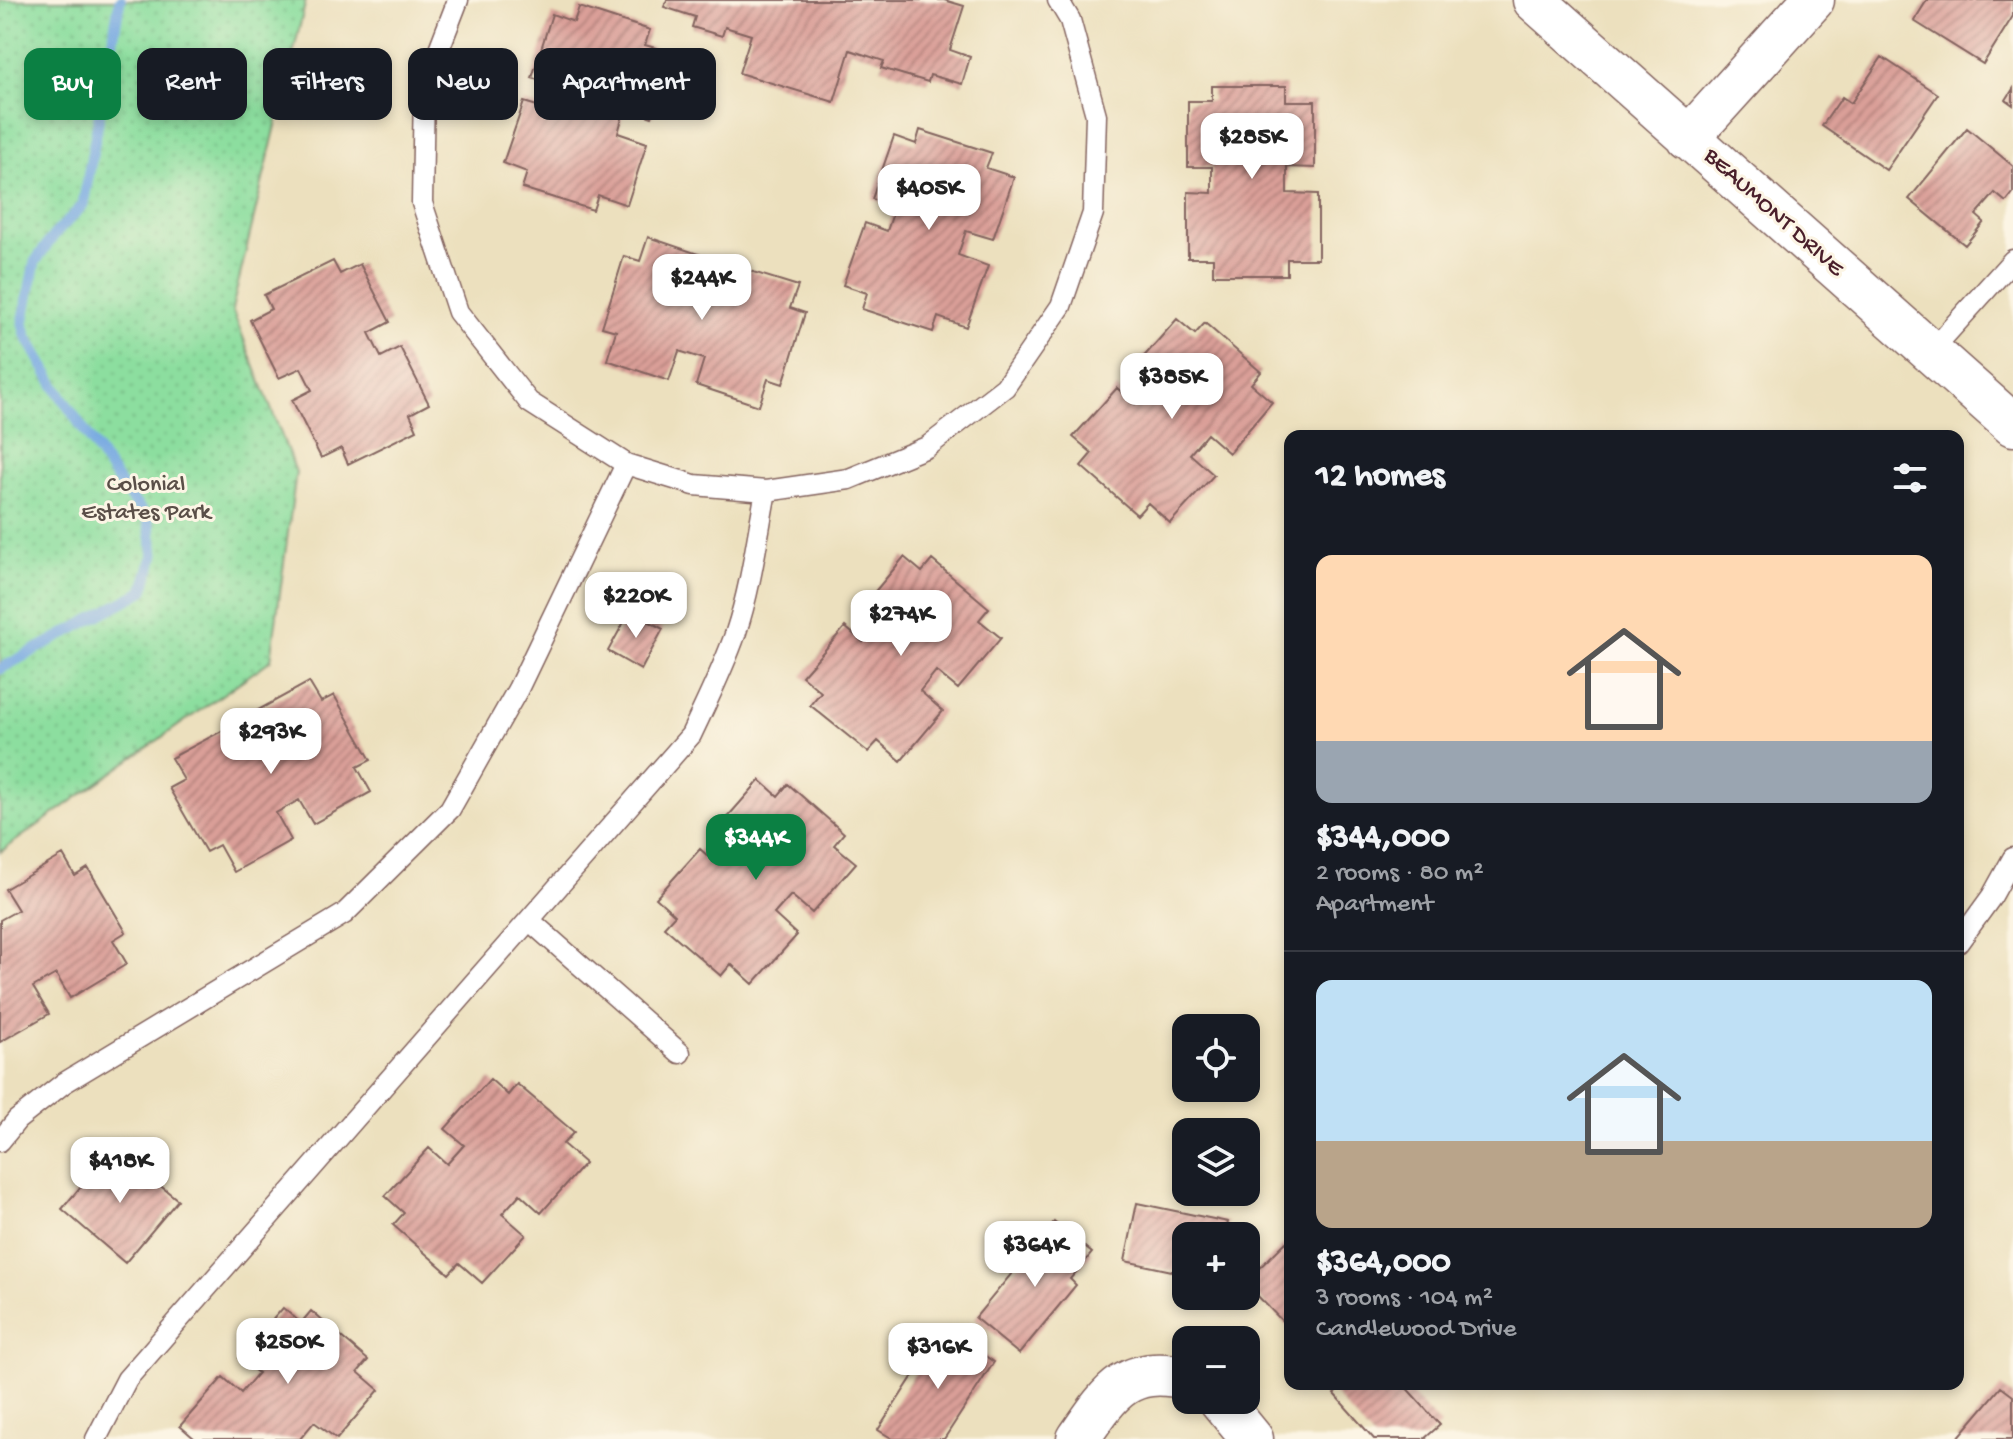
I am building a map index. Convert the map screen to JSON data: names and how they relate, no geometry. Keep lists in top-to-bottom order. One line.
{"streets":{"street":["BEAUMONT DRIVE"]},"parks":["Colonial Estates Park"],"page":{"chip":["Buy","Rent","Filters","New","Apartment"],"price":["$285K","$405K","$244K","$385K","$220K","$274K","$293K","$344K","$418K","$364K","$250K","$316K"],"heading":"12 homes","list":[{"name":"$344,000","note":"2 rooms · 80 m² · Apartment"},{"name":"$364,000","note":"3 rooms · 104 m² · Candlewood Drive"}],"map_buttons":["+","−"]}}
